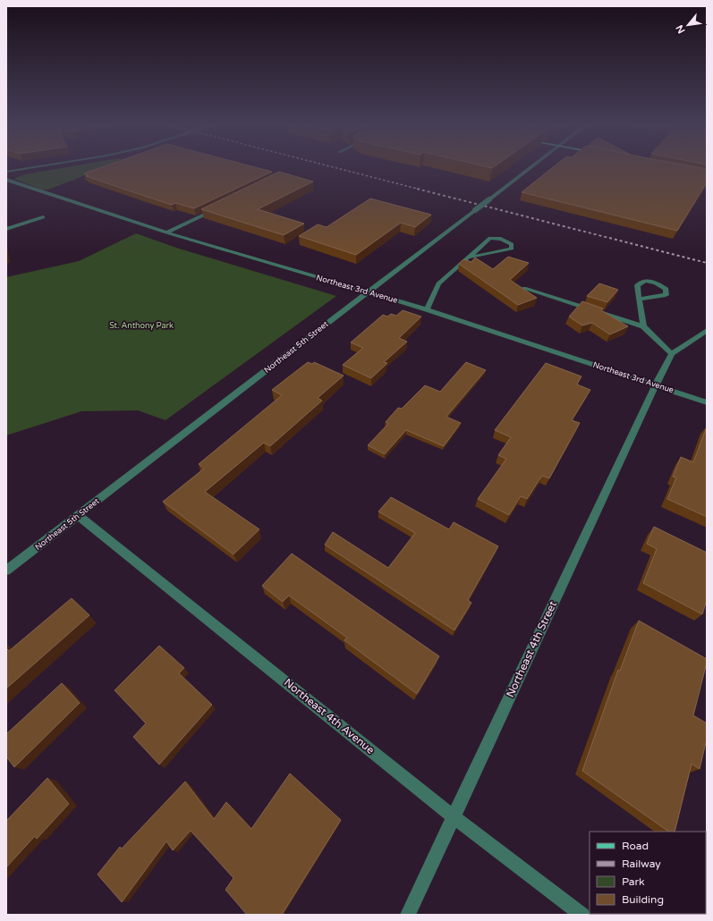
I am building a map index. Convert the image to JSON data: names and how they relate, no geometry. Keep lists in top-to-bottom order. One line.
{"streets":{"street":["Northeast 3rd Avenue","Northeast 5th Street","Northeast 4th Street","Northeast 4th Avenue"]},"crossings":[["Northeast 3rd Avenue","Northeast 5th Street"],["Northeast 3rd Avenue","Northeast 4th Street"],["Northeast 5th Street","Northeast 4th Avenue"],["Northeast 4th Street","Northeast 4th Avenue"]],"parks":["St. Anthony Park"],"legend":["Road","Railway","Park","Building"],"north":"bottom left"}
